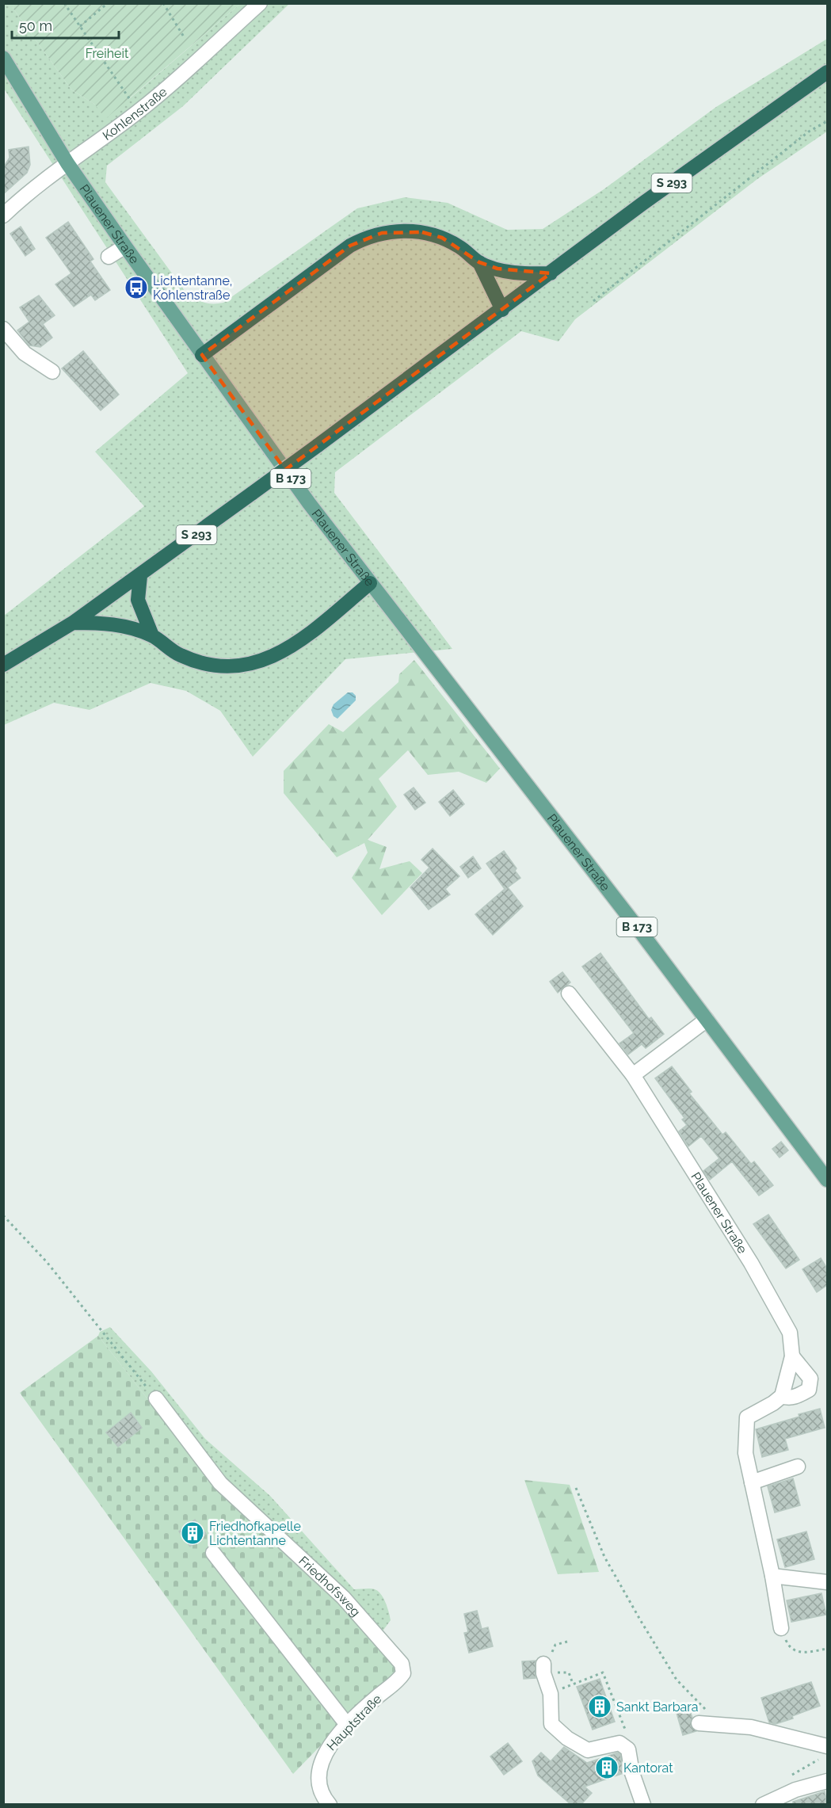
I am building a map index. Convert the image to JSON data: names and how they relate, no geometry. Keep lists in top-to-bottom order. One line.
{"streets":{"highway":["S 293"],"main road":["Plauener Straße","B 173"],"street":["Kohlenstraße","Friedhofsweg","Hauptstraße"]},"crossings":[["Kohlenstraße","Plauener Straße"],["Friedhofsweg","Hauptstraße"]],"parks":["Freiheit"],"places":{"bus stop":["Lichtentanne, Kohlenstraße"],"building":["Friedhofkapelle Lichtentanne","Sankt Barbara","Kantorat"]},"scale_bar":"50 m"}
